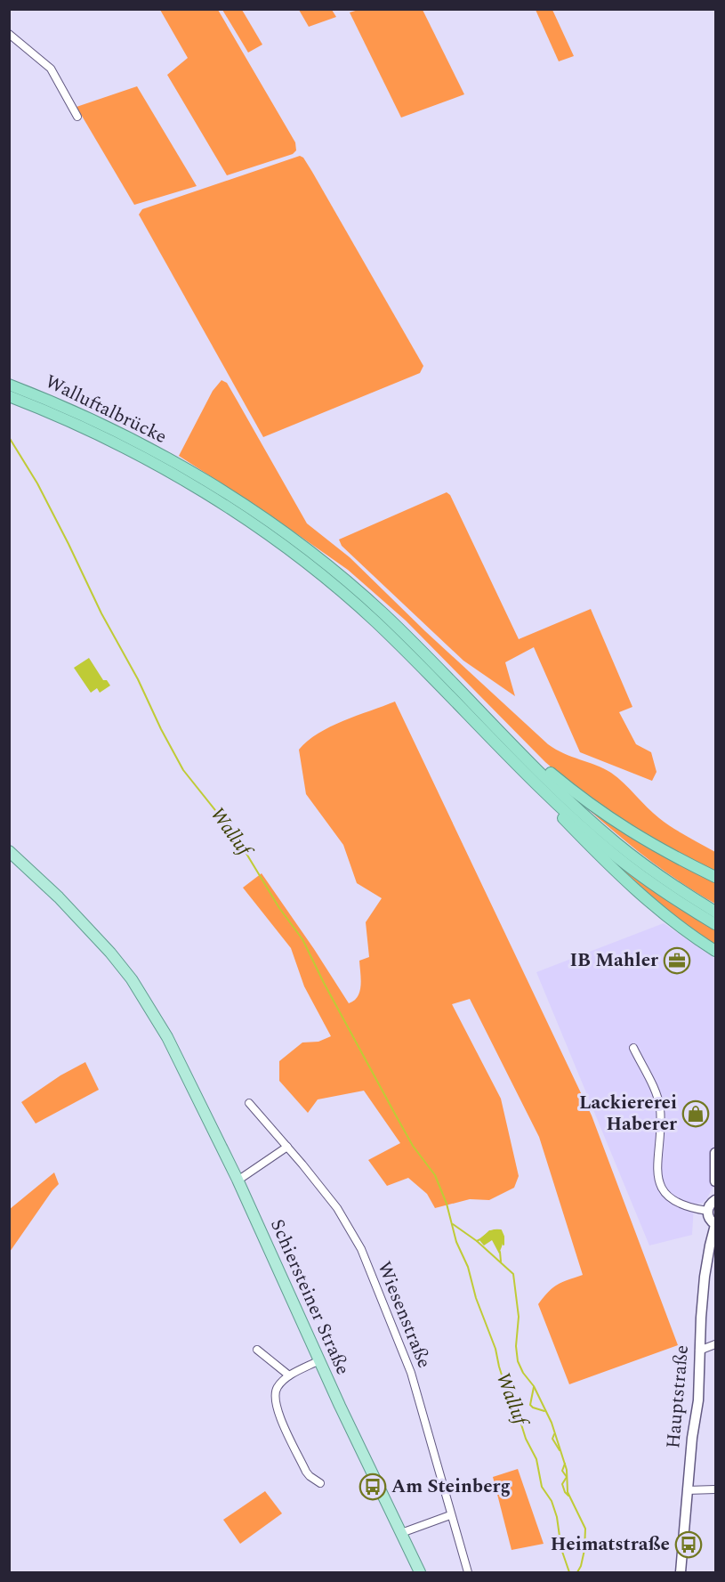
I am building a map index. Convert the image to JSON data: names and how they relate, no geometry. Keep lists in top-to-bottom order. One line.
{"streets":{"highway":["Walluftalbrücke"],"main road":["Schiersteiner Straße","Hauptstraße"],"street":["Wiesenstraße"]},"water":["Walluf"],"places":{"office":["IB Mahler"],"shop":["Lackiererei Haberer"],"bus stop":["Am Steinberg","Heimatstraße"]}}
